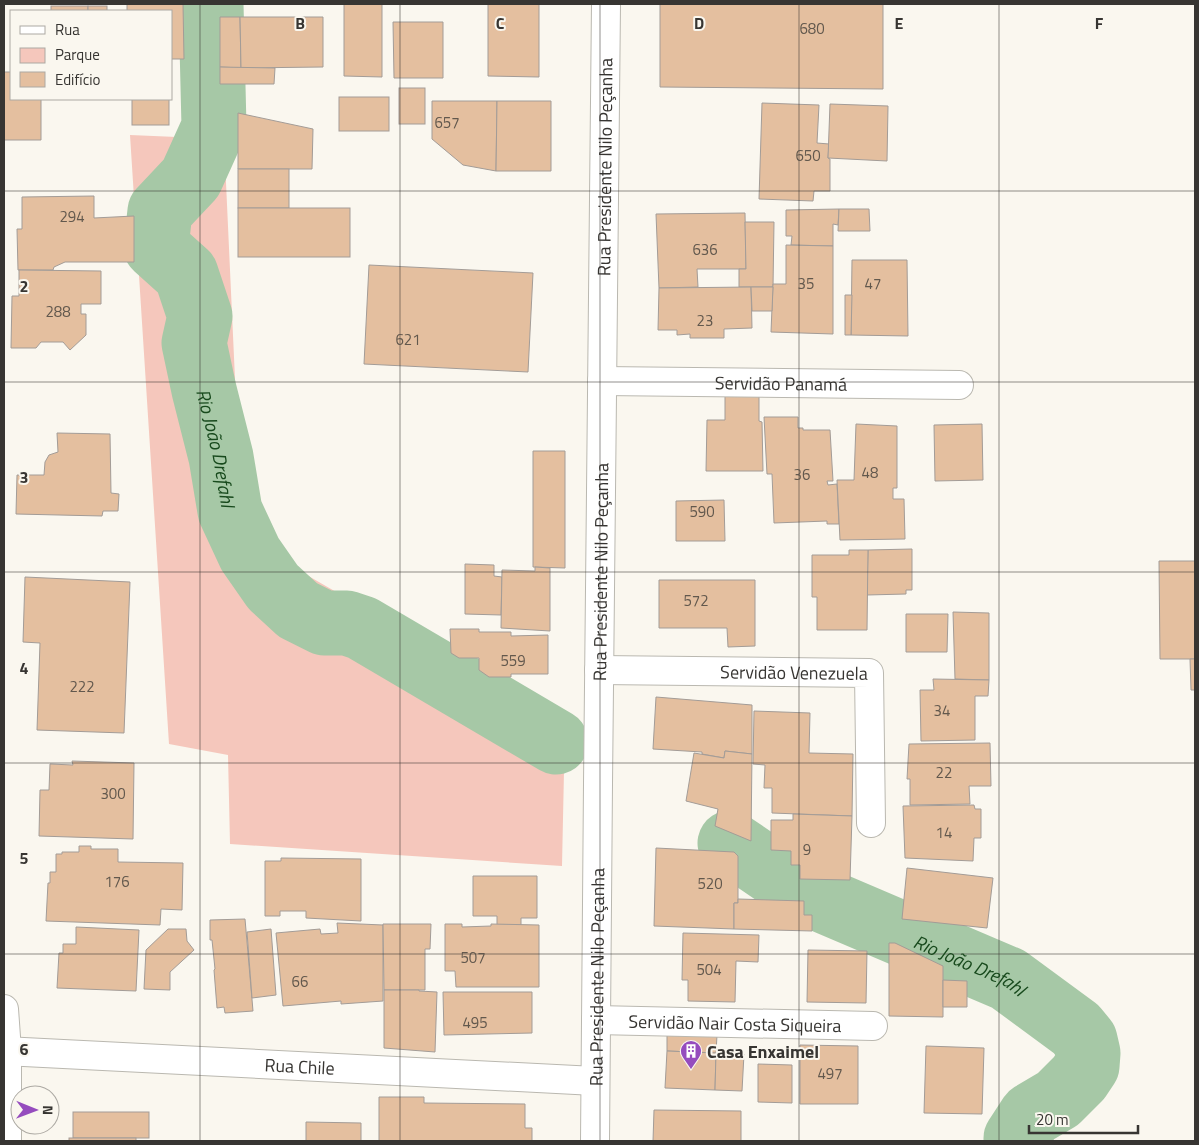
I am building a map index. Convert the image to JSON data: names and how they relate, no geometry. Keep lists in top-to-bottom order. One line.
{"streets":{"street":["Rua Presidente Nilo Peçanha","Servidão Panamá","Servidão Venezuela","Servidão Nair Costa Siqueira","Rua Chile"]},"crossings":[["Rua Presidente Nilo Peçanha","Servidão Panamá"],["Rua Presidente Nilo Peçanha","Servidão Venezuela"],["Rua Presidente Nilo Peçanha","Servidão Nair Costa Siqueira"],["Rua Presidente Nilo Peçanha","Rua Chile"]],"water":["Rio João Drefahl"],"places":{"building":["Casa Enxaimel"]},"house_numbers":["680","657","650","294","636","35","47","288","23","621","48","36","590","572","559","222","34","22","300","14","9","176","520","507","504","66","495","497"],"legend":["Rua","Parque","Edifício"],"scale_bar":"20 m","north":"right","grid":{"columns":["B","C","D","E","F"],"rows":["2","3","4","5","6"]}}
